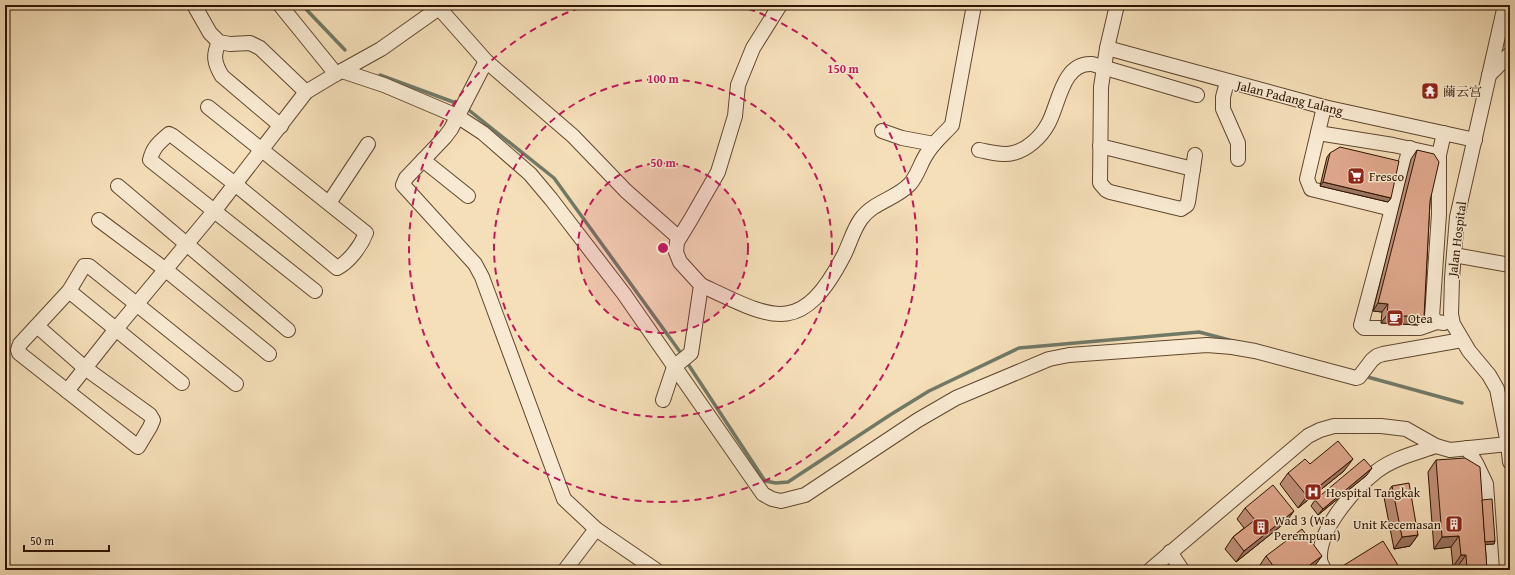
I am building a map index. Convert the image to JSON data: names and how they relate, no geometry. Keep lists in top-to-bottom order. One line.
{"streets":{"street":["Jalan Padang Lalang","Jalan Hospital"]},"crossings":[["Jalan Padang Lalang","Jalan Hospital"]],"places":{"temple":["繭云宫"],"supermarket":["Fresco"],"cafe":["Otea"],"hospital":["Hospital Tangkak"],"building":["Unit Kecemasan","Wad 3 (Was Perempuan)"]},"scale_bar":"50 m","rings":["150 m","100 m","50 m"]}
